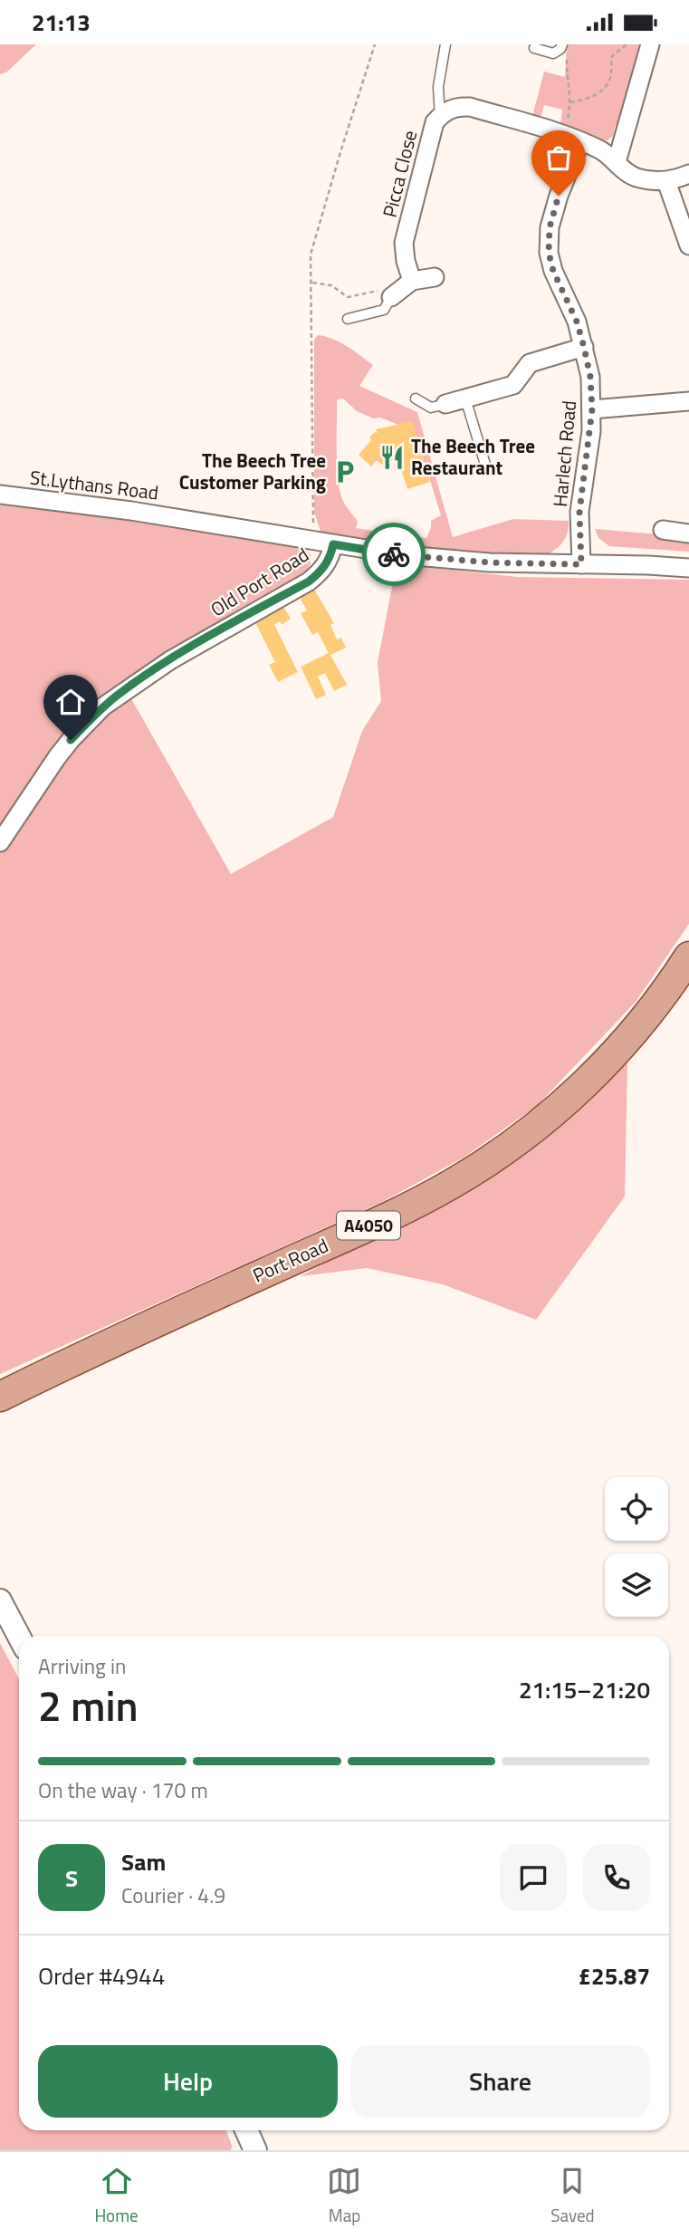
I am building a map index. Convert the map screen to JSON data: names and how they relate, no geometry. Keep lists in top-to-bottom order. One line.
{"streets":{"main road":["A4050","Port Road"],"street":["Picca Close","Harlech Road","St.Lythans Road","Old Port Road"]},"crossings":[["Picca Close","Harlech Road"],["Harlech Road","Old Port Road"],["St.Lythans Road","Old Port Road"]],"places":{"restaurant":["The Beech Tree Restaurant"],"parking":["The Beech Tree Customer Parking"]},"page":{"status":"21:13","heading":["2 min","Arriving in","21:15–21:20"],"panel":["Sam","Courier · 4.9","Order #4944","£25.87"],"bar":"On the way · 170 m","round":"S","buttons":["Help","Share"],"tabs":["Home","Map","Saved"]}}
